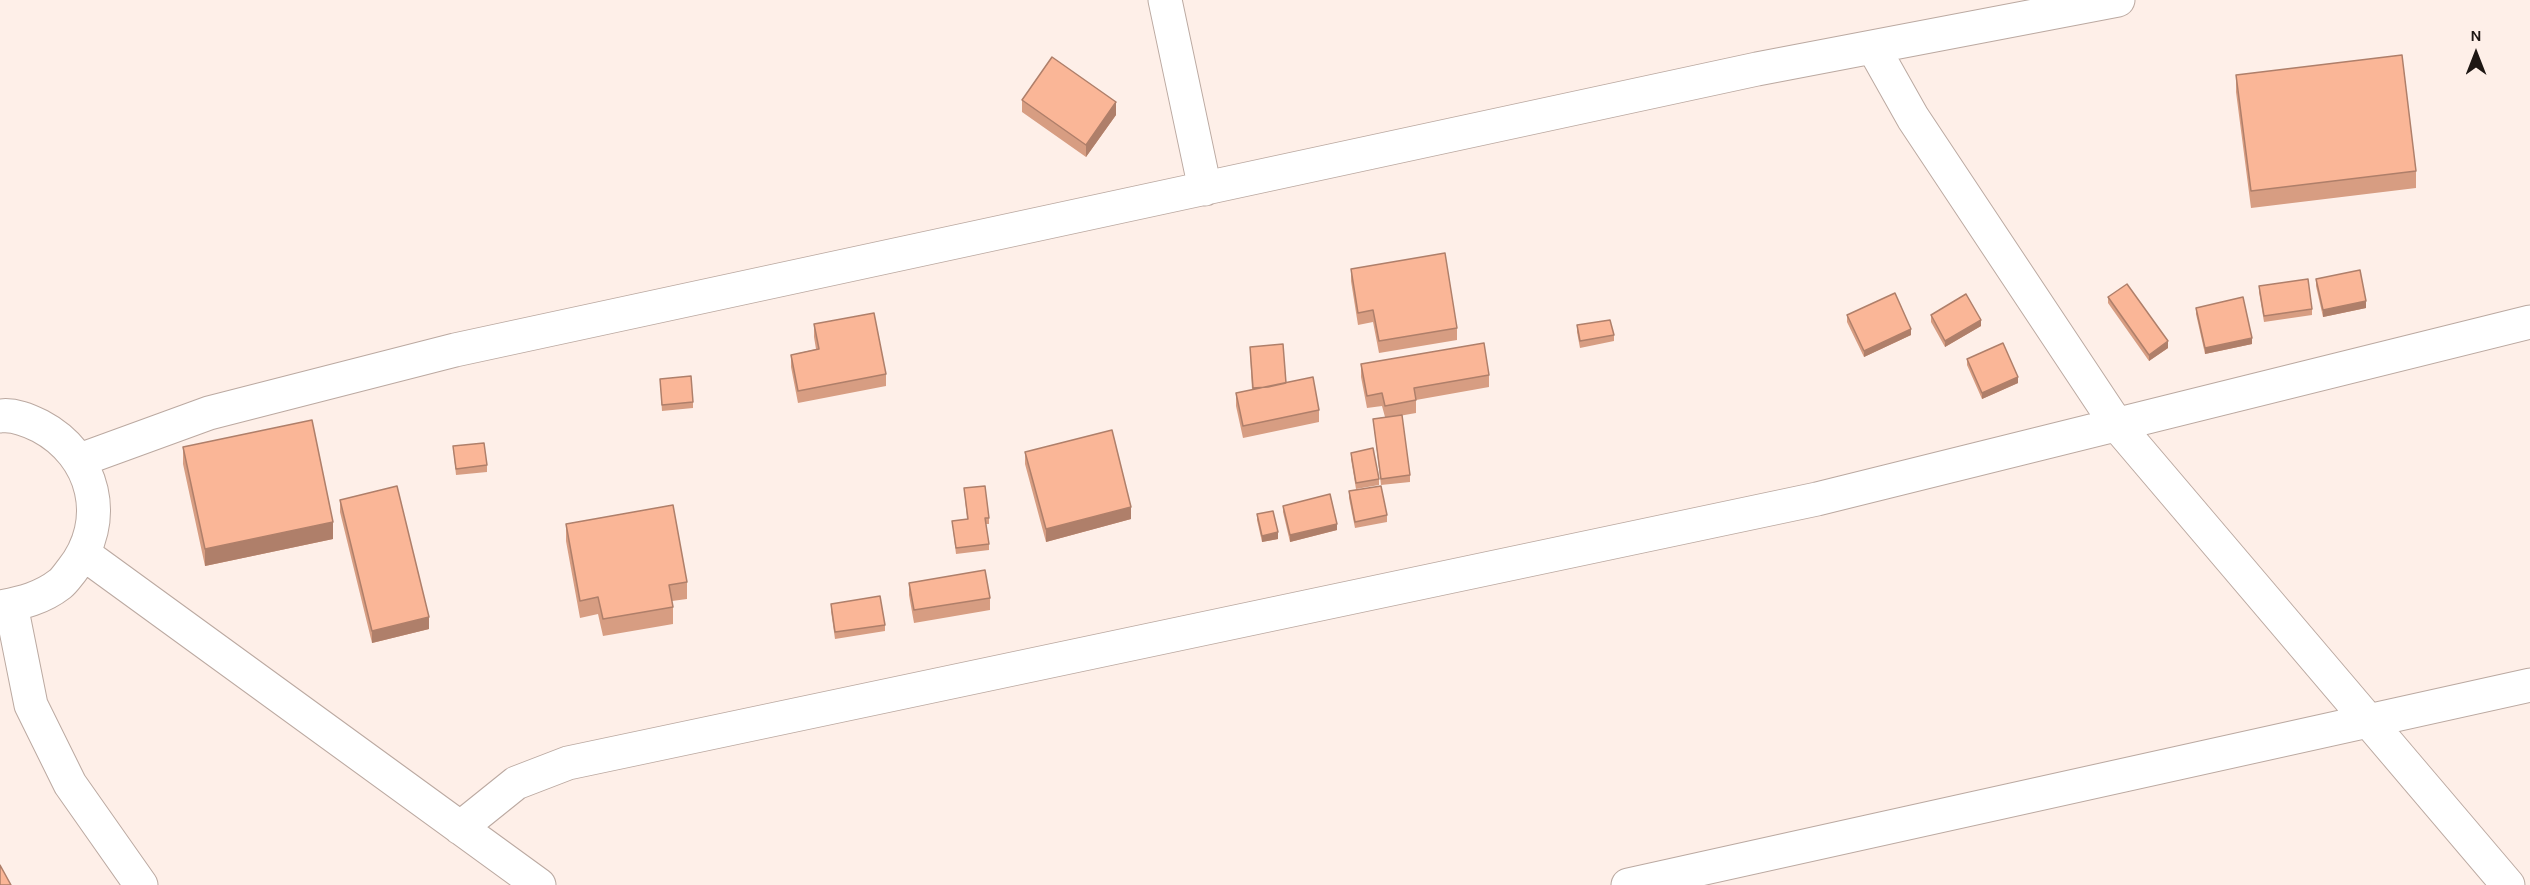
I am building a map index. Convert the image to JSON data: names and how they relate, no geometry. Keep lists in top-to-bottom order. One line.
{"north":"top"}
